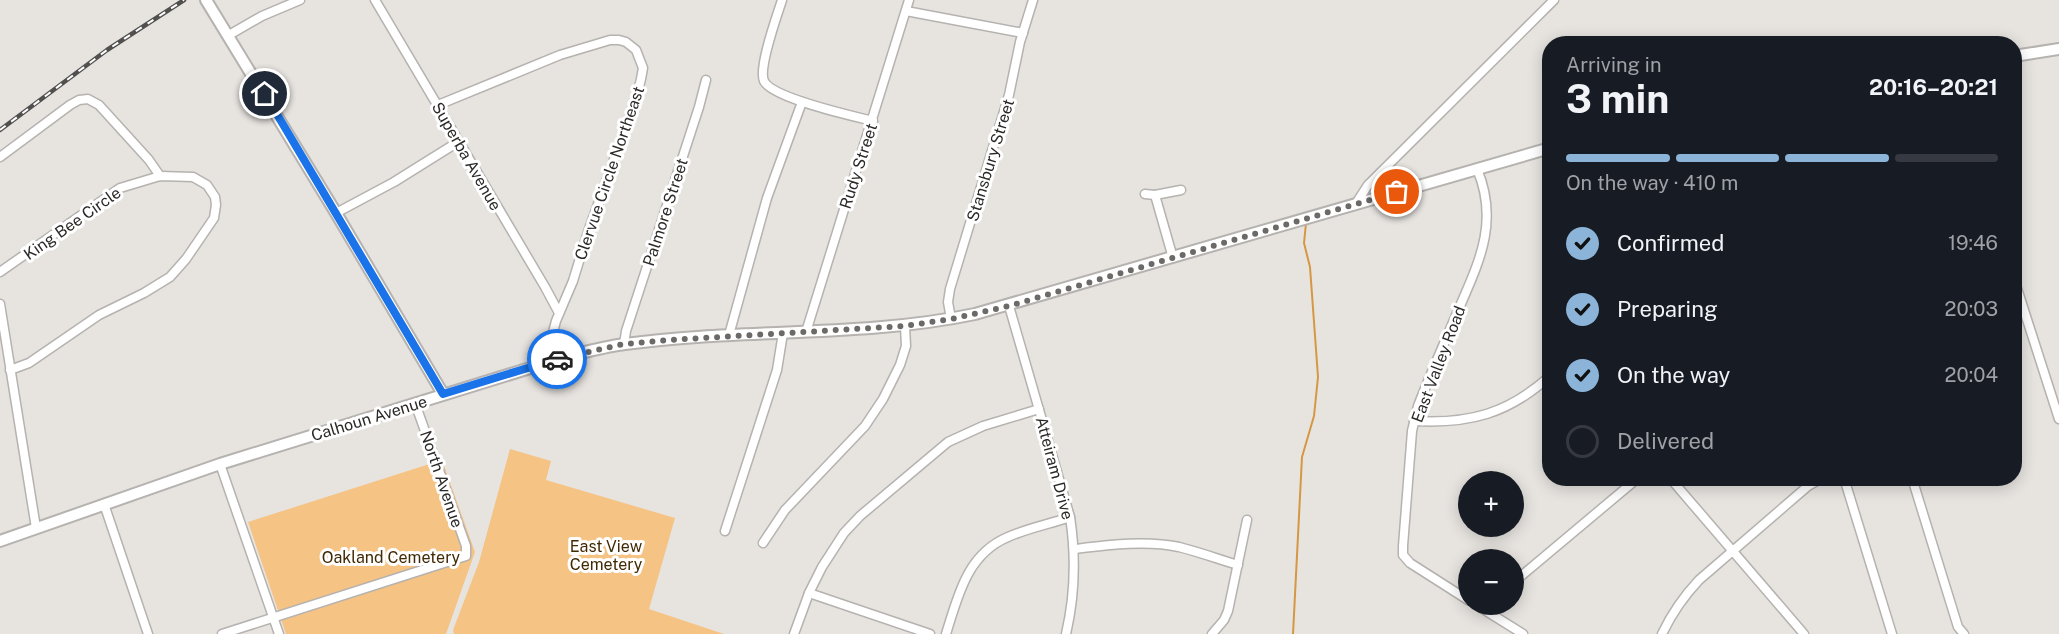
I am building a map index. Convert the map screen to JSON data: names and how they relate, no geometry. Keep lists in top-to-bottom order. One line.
{"streets":{"street":["Superba Avenue","Stansbury Street","Rudy Street","Clervue Circle Northeast","Palmore Street","King Bee Circle","East Valley Road","Calhoun Avenue","Atteiram Drive","North Avenue"]},"crossings":[["Superba Avenue","Clervue Circle Northeast"],["Stansbury Street","Calhoun Avenue"],["Rudy Street","Calhoun Avenue"],["Clervue Circle Northeast","Calhoun Avenue"],["Palmore Street","Calhoun Avenue"],["East Valley Road","Calhoun Avenue"],["Calhoun Avenue","Atteiram Drive"],["Calhoun Avenue","North Avenue"]],"parks":["East View Cemetery","Oakland Cemetery"],"page":{"heading":["3 min","Arriving in","20:16–20:21"],"bar":"On the way · 410 m","list":[["Confirmed","19:46"],["Preparing","20:03"],["On the way","20:04"],"Delivered"],"map_buttons":["+","−"]}}
